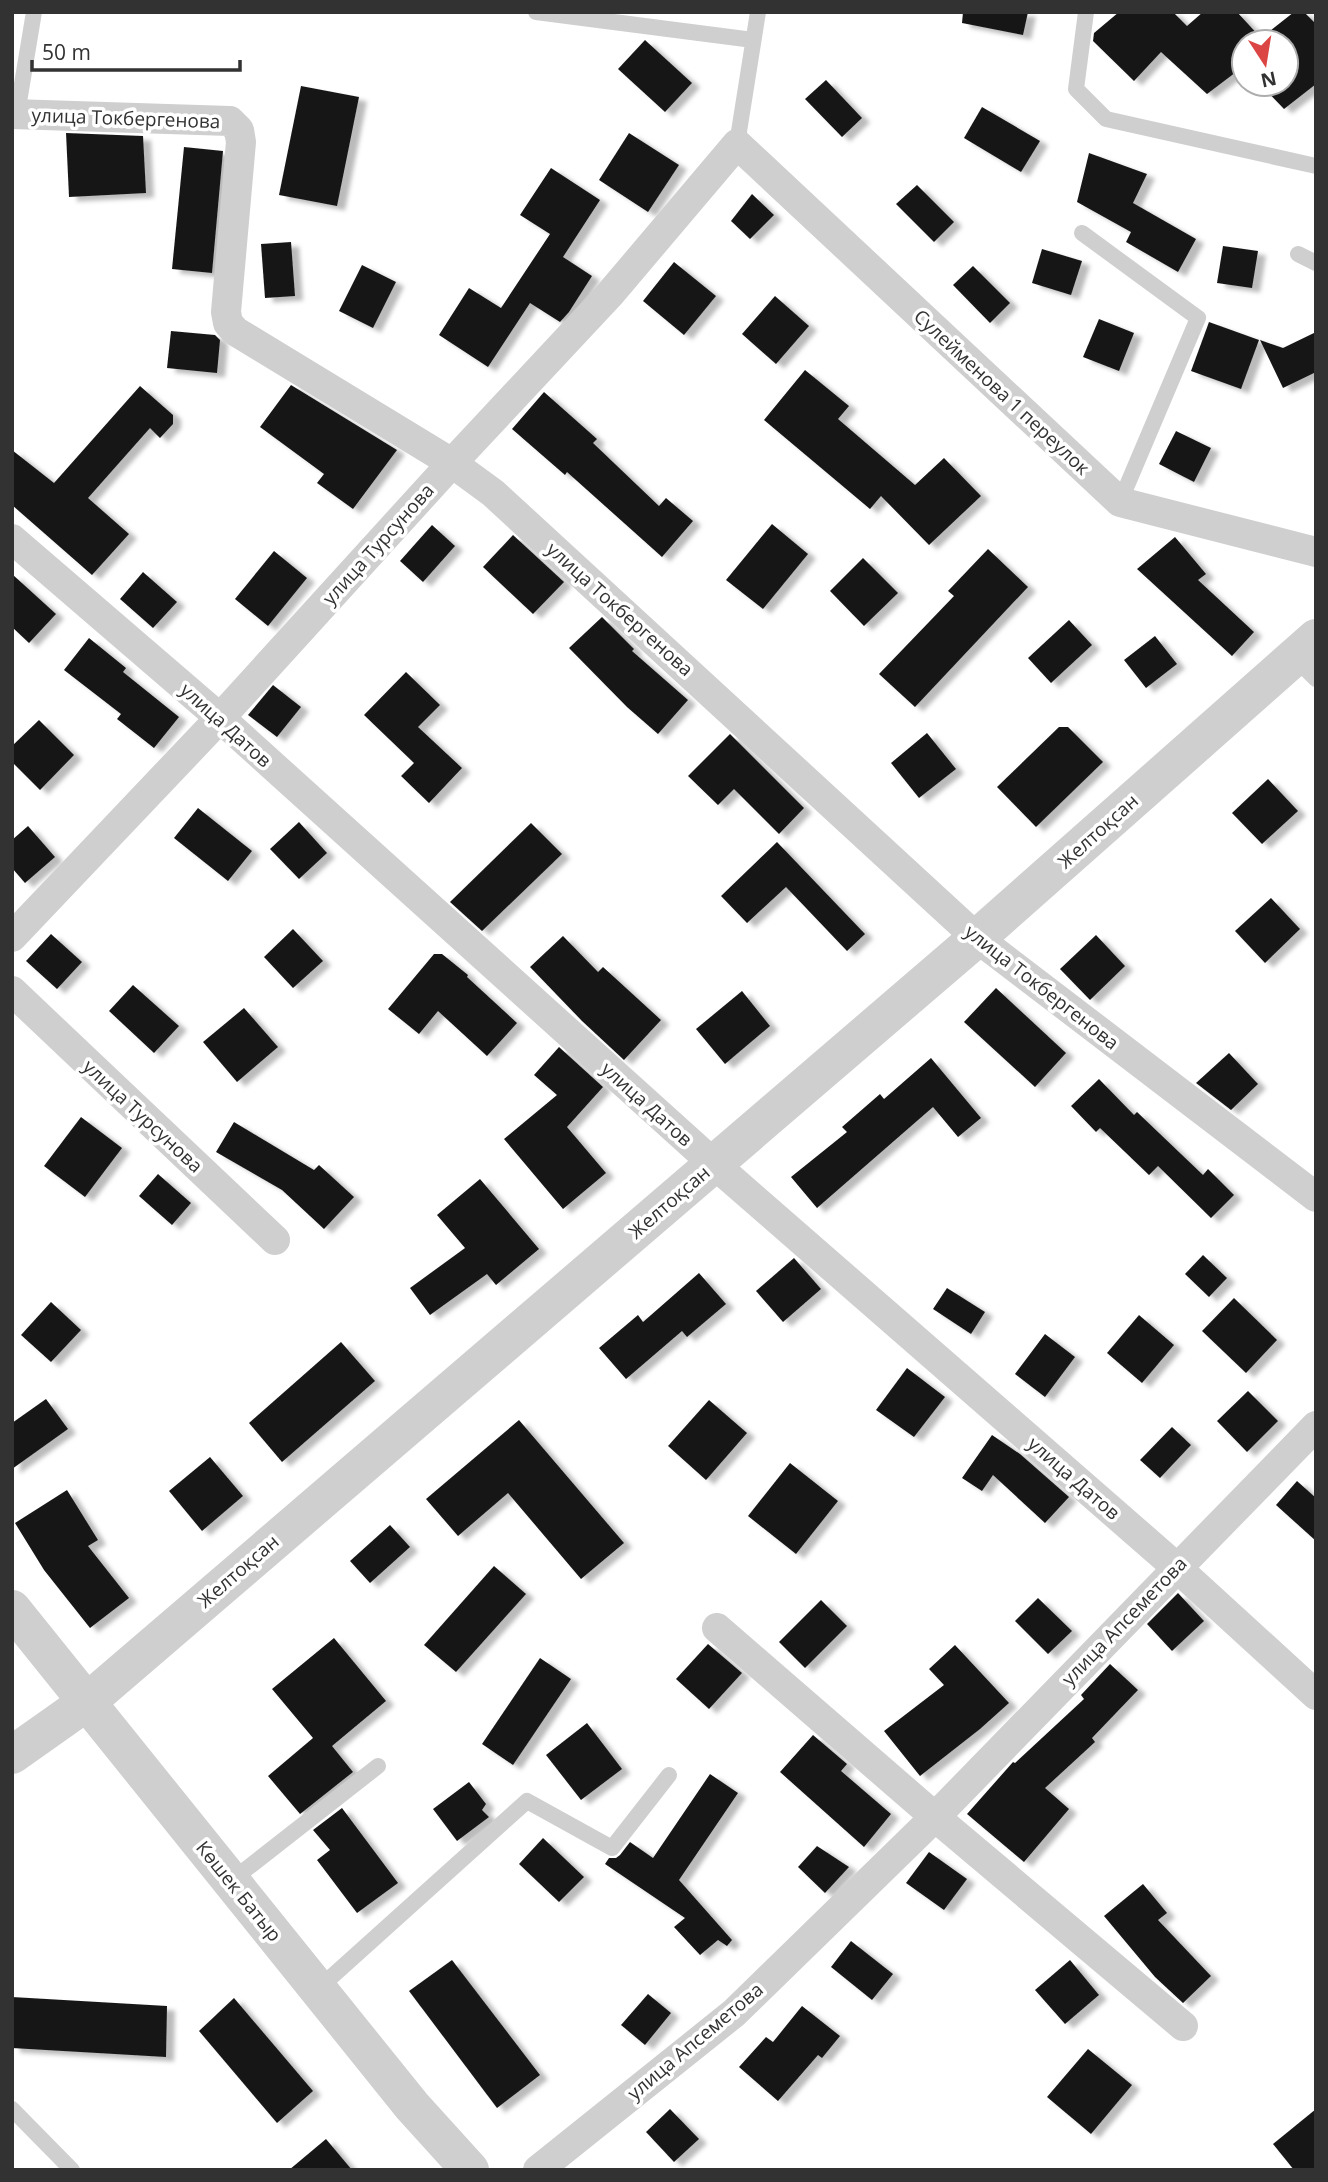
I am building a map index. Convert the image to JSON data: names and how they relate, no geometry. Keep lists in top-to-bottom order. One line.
{"streets":{"street":["улица Токбергенова","Сулейменова 1 переулок","улица Турсунова","улица Датов","Желтоқсан","улица Апсеметова","Көшек Батыр"]},"crossings":[["улица Токбергенова","улица Турсунова"],["улица Токбергенова","Желтоқсан"],["Сулейменова 1 переулок","улица Турсунова"],["улица Турсунова","улица Датов"],["улица Датов","Желтоқсан"],["улица Датов","улица Апсеметова"],["Желтоқсан","Көшек Батыр"]],"scale_bar":"50 m","north":"bottom"}
